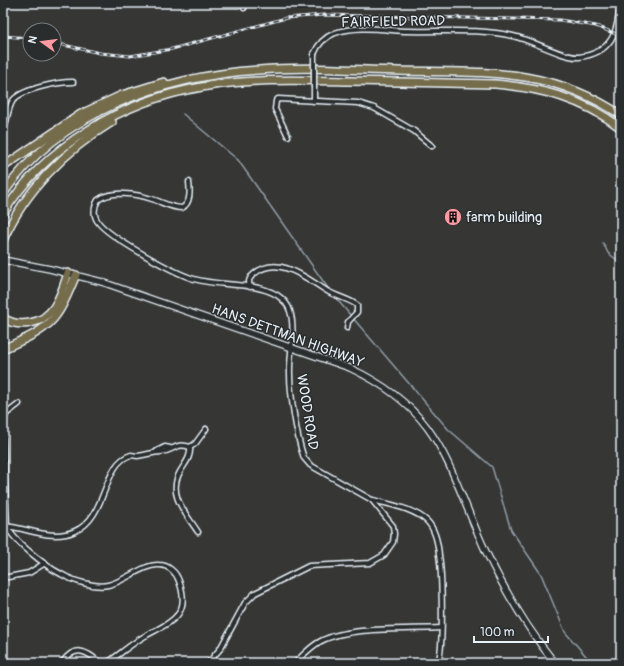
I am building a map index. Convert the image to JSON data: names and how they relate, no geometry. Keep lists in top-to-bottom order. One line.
{"streets":{"street":["FAIRFIELD ROAD","HANS DETTMAN HIGHWAY","WOOD ROAD"]},"crossings":[["HANS DETTMAN HIGHWAY","WOOD ROAD"]],"places":{"building":["farm building"]},"scale_bar":"100 m","north":"left"}
